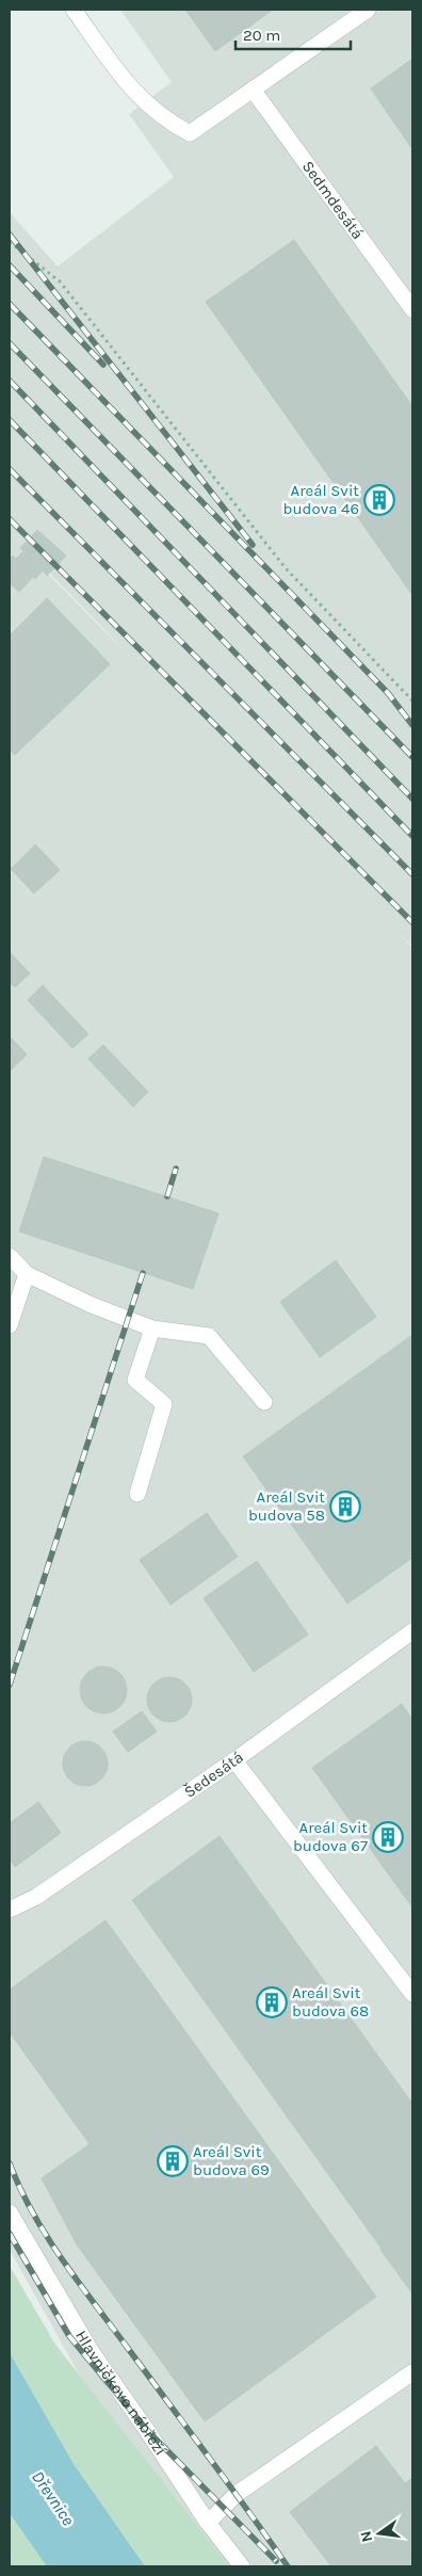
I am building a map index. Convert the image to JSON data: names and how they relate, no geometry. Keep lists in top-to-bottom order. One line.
{"streets":{"street":["Sedmdesátá","Šedesátá","Hlavničkovo nábřeží"]},"water":["Dřevnice"],"places":{"building":["Areál Svit budova 46","Areál Svit budova 58","Areál Svit budova 67","Areál Svit budova 68","Areál Svit budova 69"]},"scale_bar":"20 m","north":"left"}
